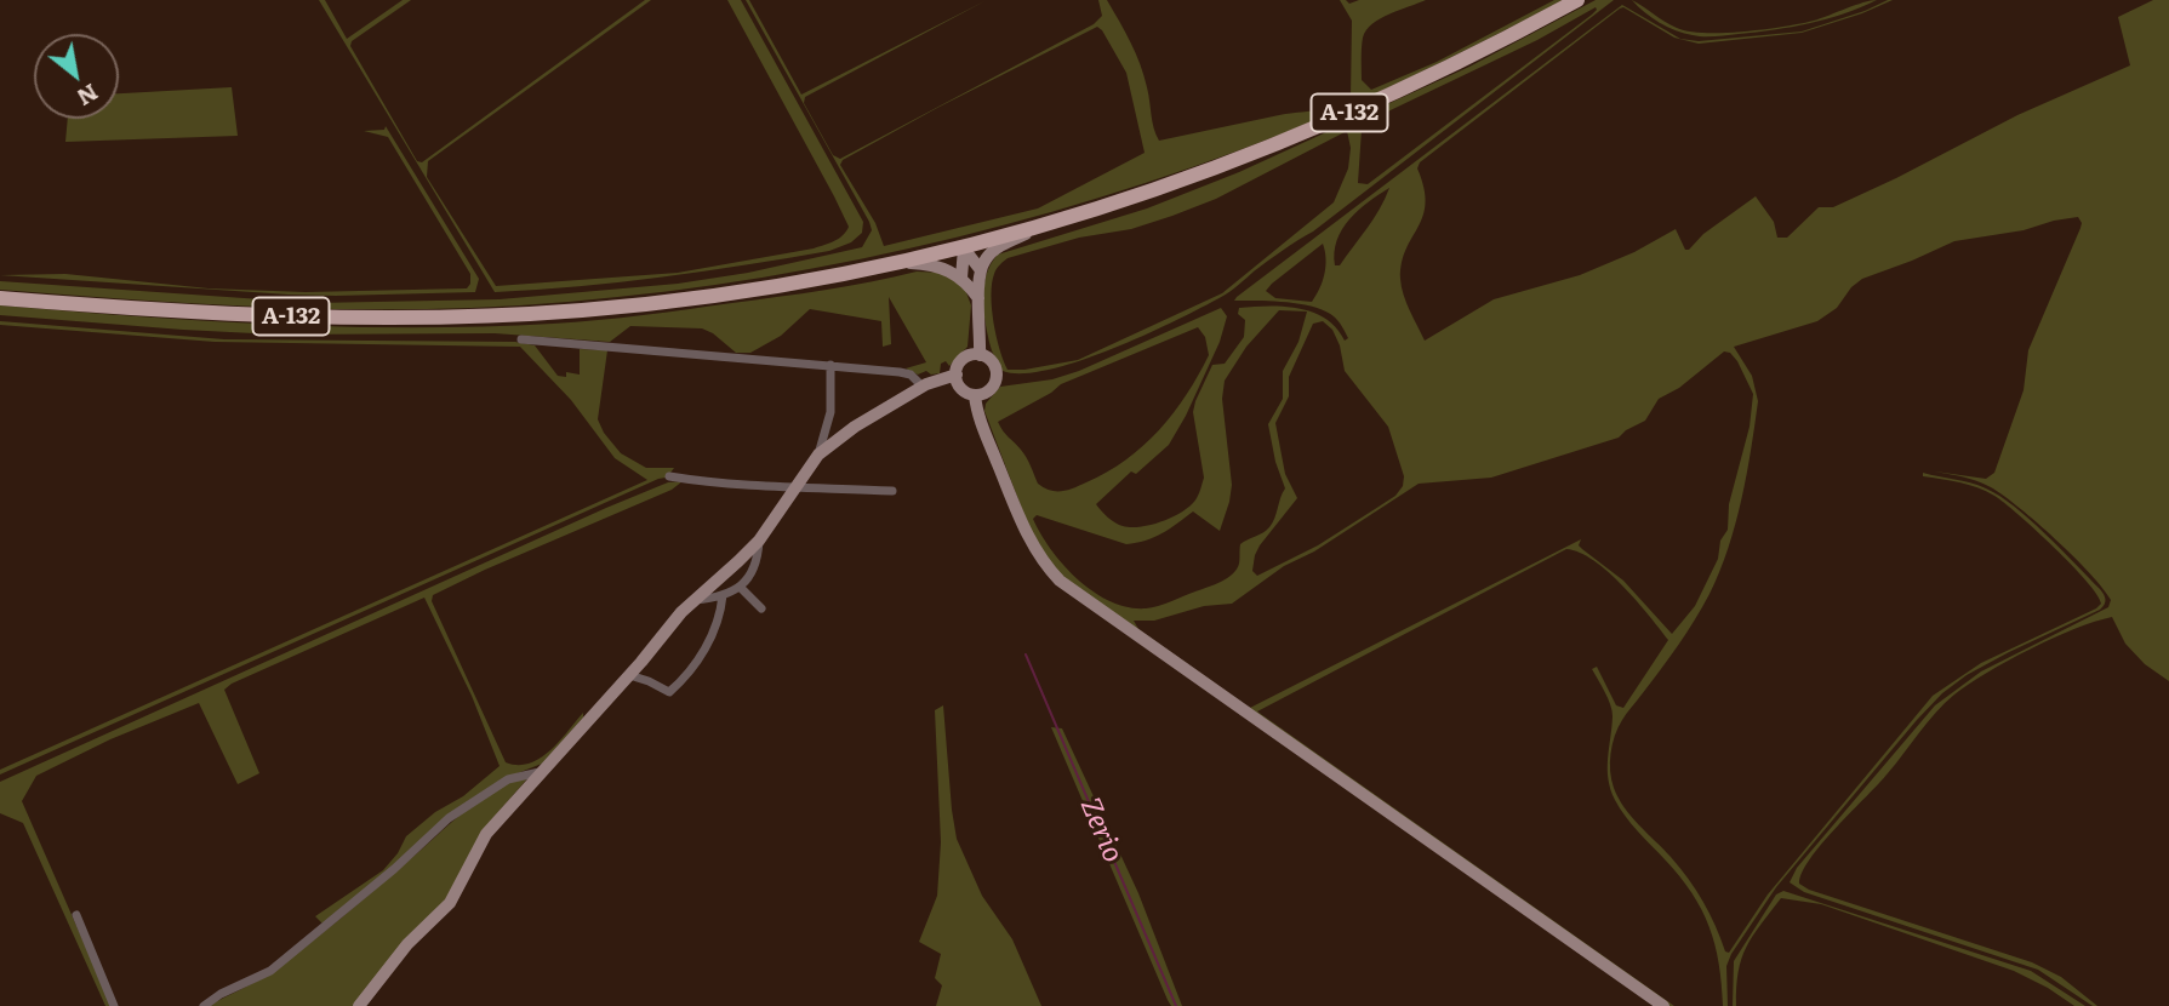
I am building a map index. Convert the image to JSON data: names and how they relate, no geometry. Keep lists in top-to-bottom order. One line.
{"streets":{"main road":["A-132"]},"water":["Zerio"],"north":"bottom right"}
